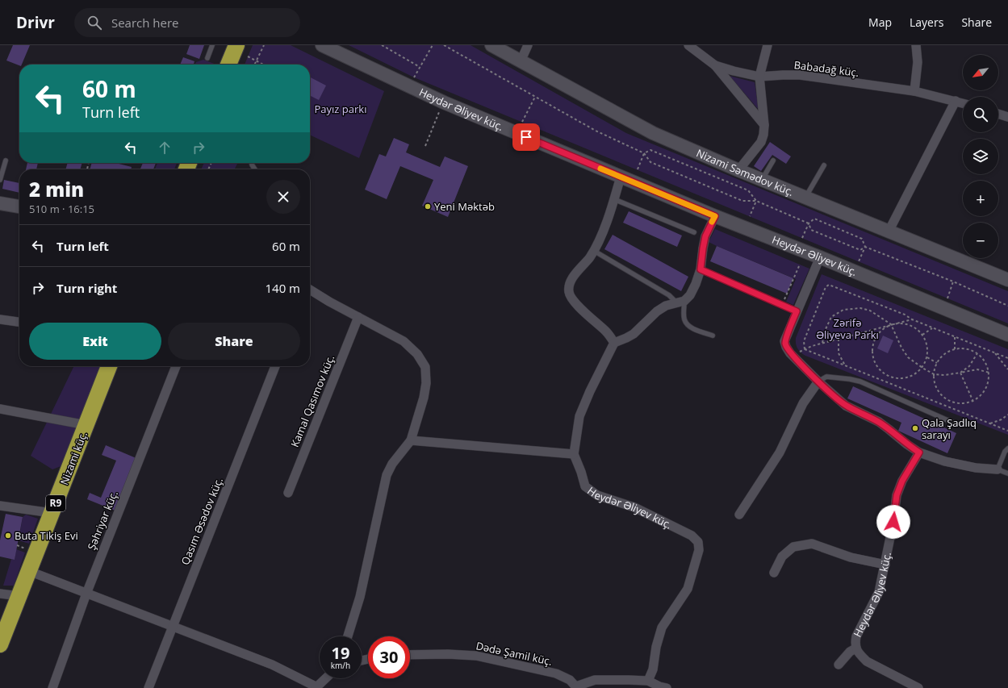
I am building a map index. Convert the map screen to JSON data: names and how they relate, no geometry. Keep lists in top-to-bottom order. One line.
{"streets":{"highway":["Nizami küç.","R9"],"main road":["Heydər Əliyev küç.","Nizami Səmədov küç."],"street":["Babadağ küç.","Kamal Qasımov küç.","Şəhriyar küç.","Qasım Əsədov küç.","Dədə Şamil küç."]},"parks":["Payız parkı","Zərifə Əliyeva Parkı"],"places":["Yeni Məktəb","Qala Şadlıq sarayı","Buta Tikiş Evi"],"north":"bottom left","page":{"header":"Drivr","search":"Search here","nav":["Map","Layers","Share"],"map_buttons":["+","−"],"turn":["60 m","Turn left"],"heading":["2 min","510 m · 16:15"],"list":[{"name":"Turn left","value":"60 m"},{"name":"Turn right","value":"140 m"}],"buttons":["Exit","Share"],"speed":"19 km/h","limit":"30"}}
